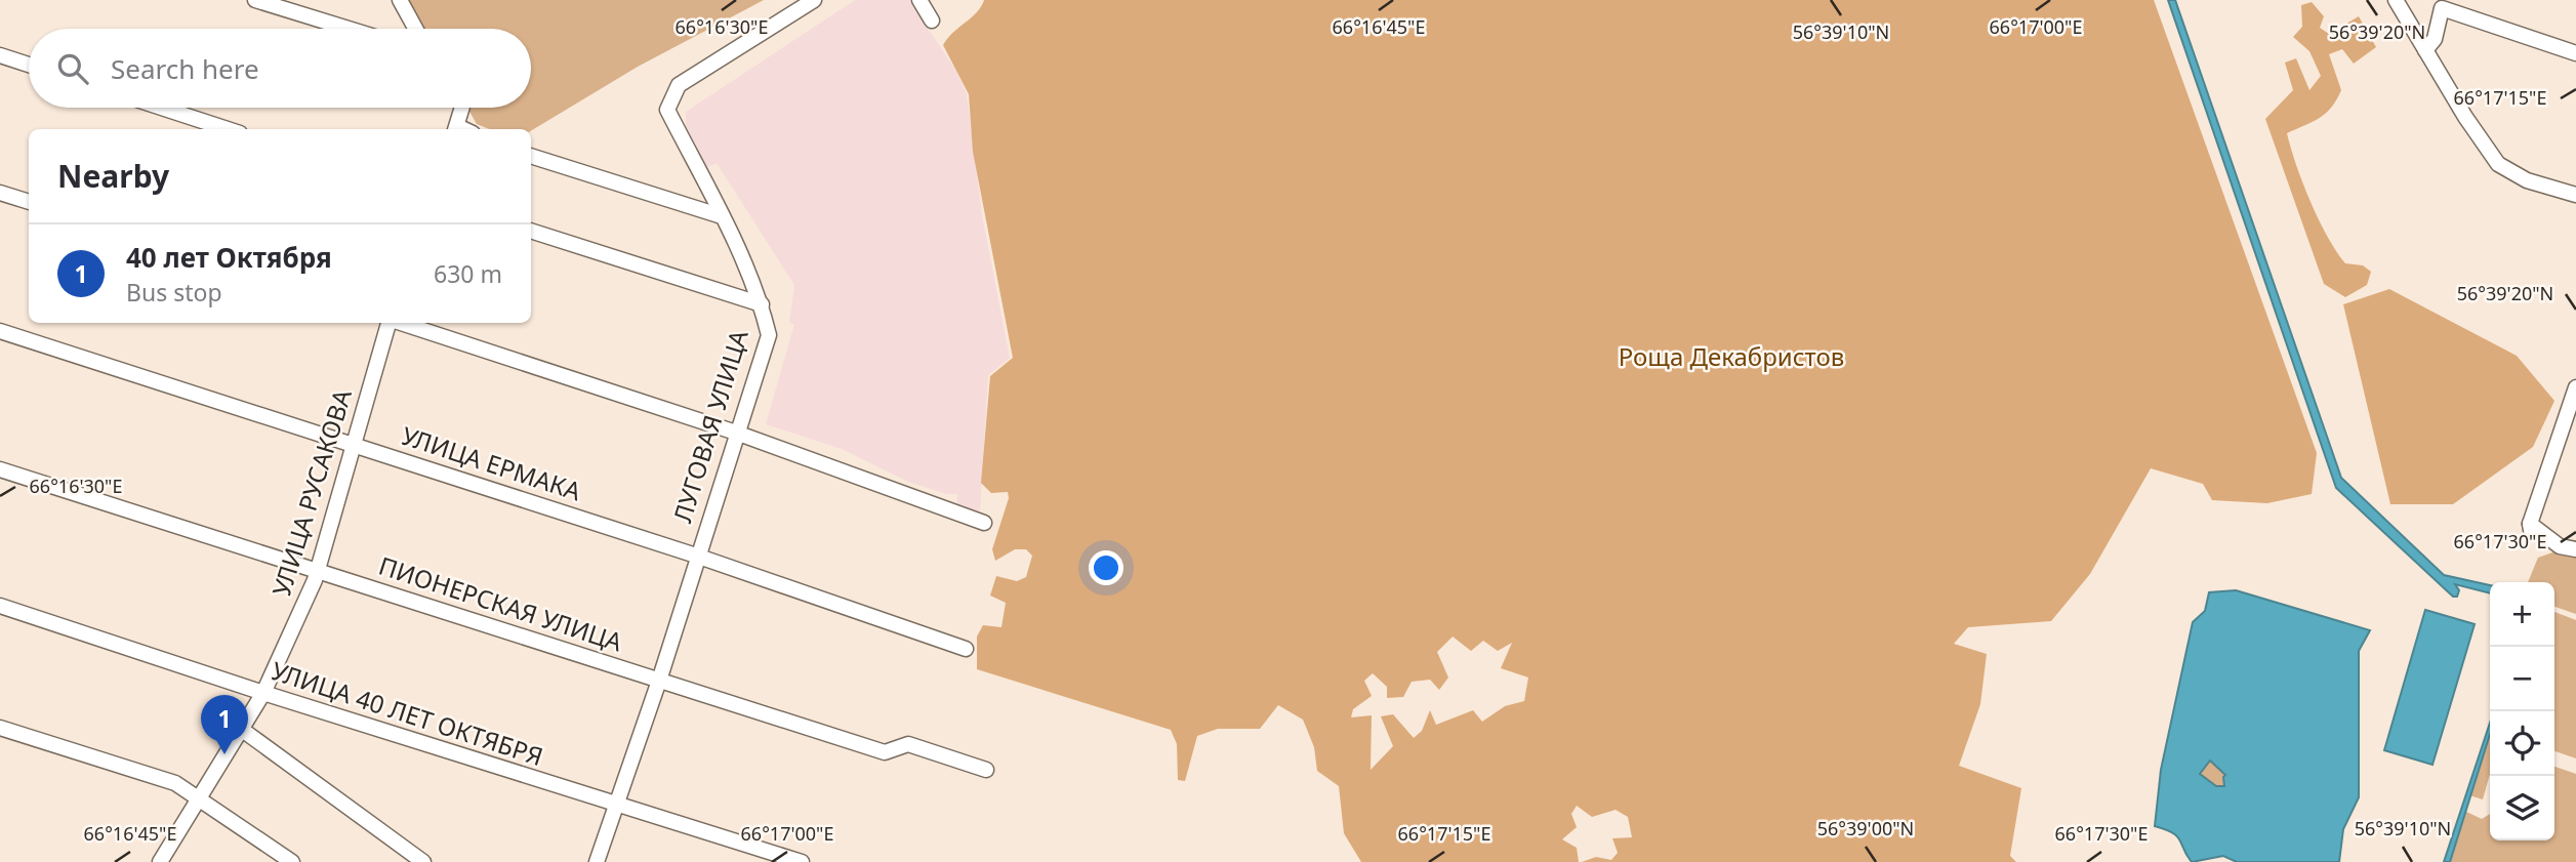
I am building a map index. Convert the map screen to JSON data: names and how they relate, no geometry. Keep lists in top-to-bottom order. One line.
{"streets":{"street":["ЛУГОВАЯ УЛИЦА","УЛИЦА ЕРМАКА","УЛИЦА РУСАКОВА","ПИОНЕРСКАЯ УЛИЦА","УЛИЦА 40 ЛЕТ ОКТЯБРЯ"]},"crossings":[["ЛУГОВАЯ УЛИЦА","УЛИЦА ЕРМАКА"],["ЛУГОВАЯ УЛИЦА","ПИОНЕРСКАЯ УЛИЦА"],["ЛУГОВАЯ УЛИЦА","УЛИЦА 40 ЛЕТ ОКТЯБРЯ"],["УЛИЦА ЕРМАКА","УЛИЦА РУСАКОВА"],["УЛИЦА РУСАКОВА","ПИОНЕРСКАЯ УЛИЦА"],["УЛИЦА РУСАКОВА","УЛИЦА 40 ЛЕТ ОКТЯБРЯ"]],"parks":["Роща Декабристов"],"page":{"search":"Search here","heading":"Nearby","list":[{"mark":"1","name":"40 лет Октября","note":"Bus stop","value":"630 m"}],"map_buttons":["+","−"],"pins":"1"},"coordinates":["66°17'00\"E","66°16'30\"E","66°16'45\"E","56°39'10\"N","56°39'20\"N","66°17'15\"E","66°17'30\"E","56°39'00\"N"]}
